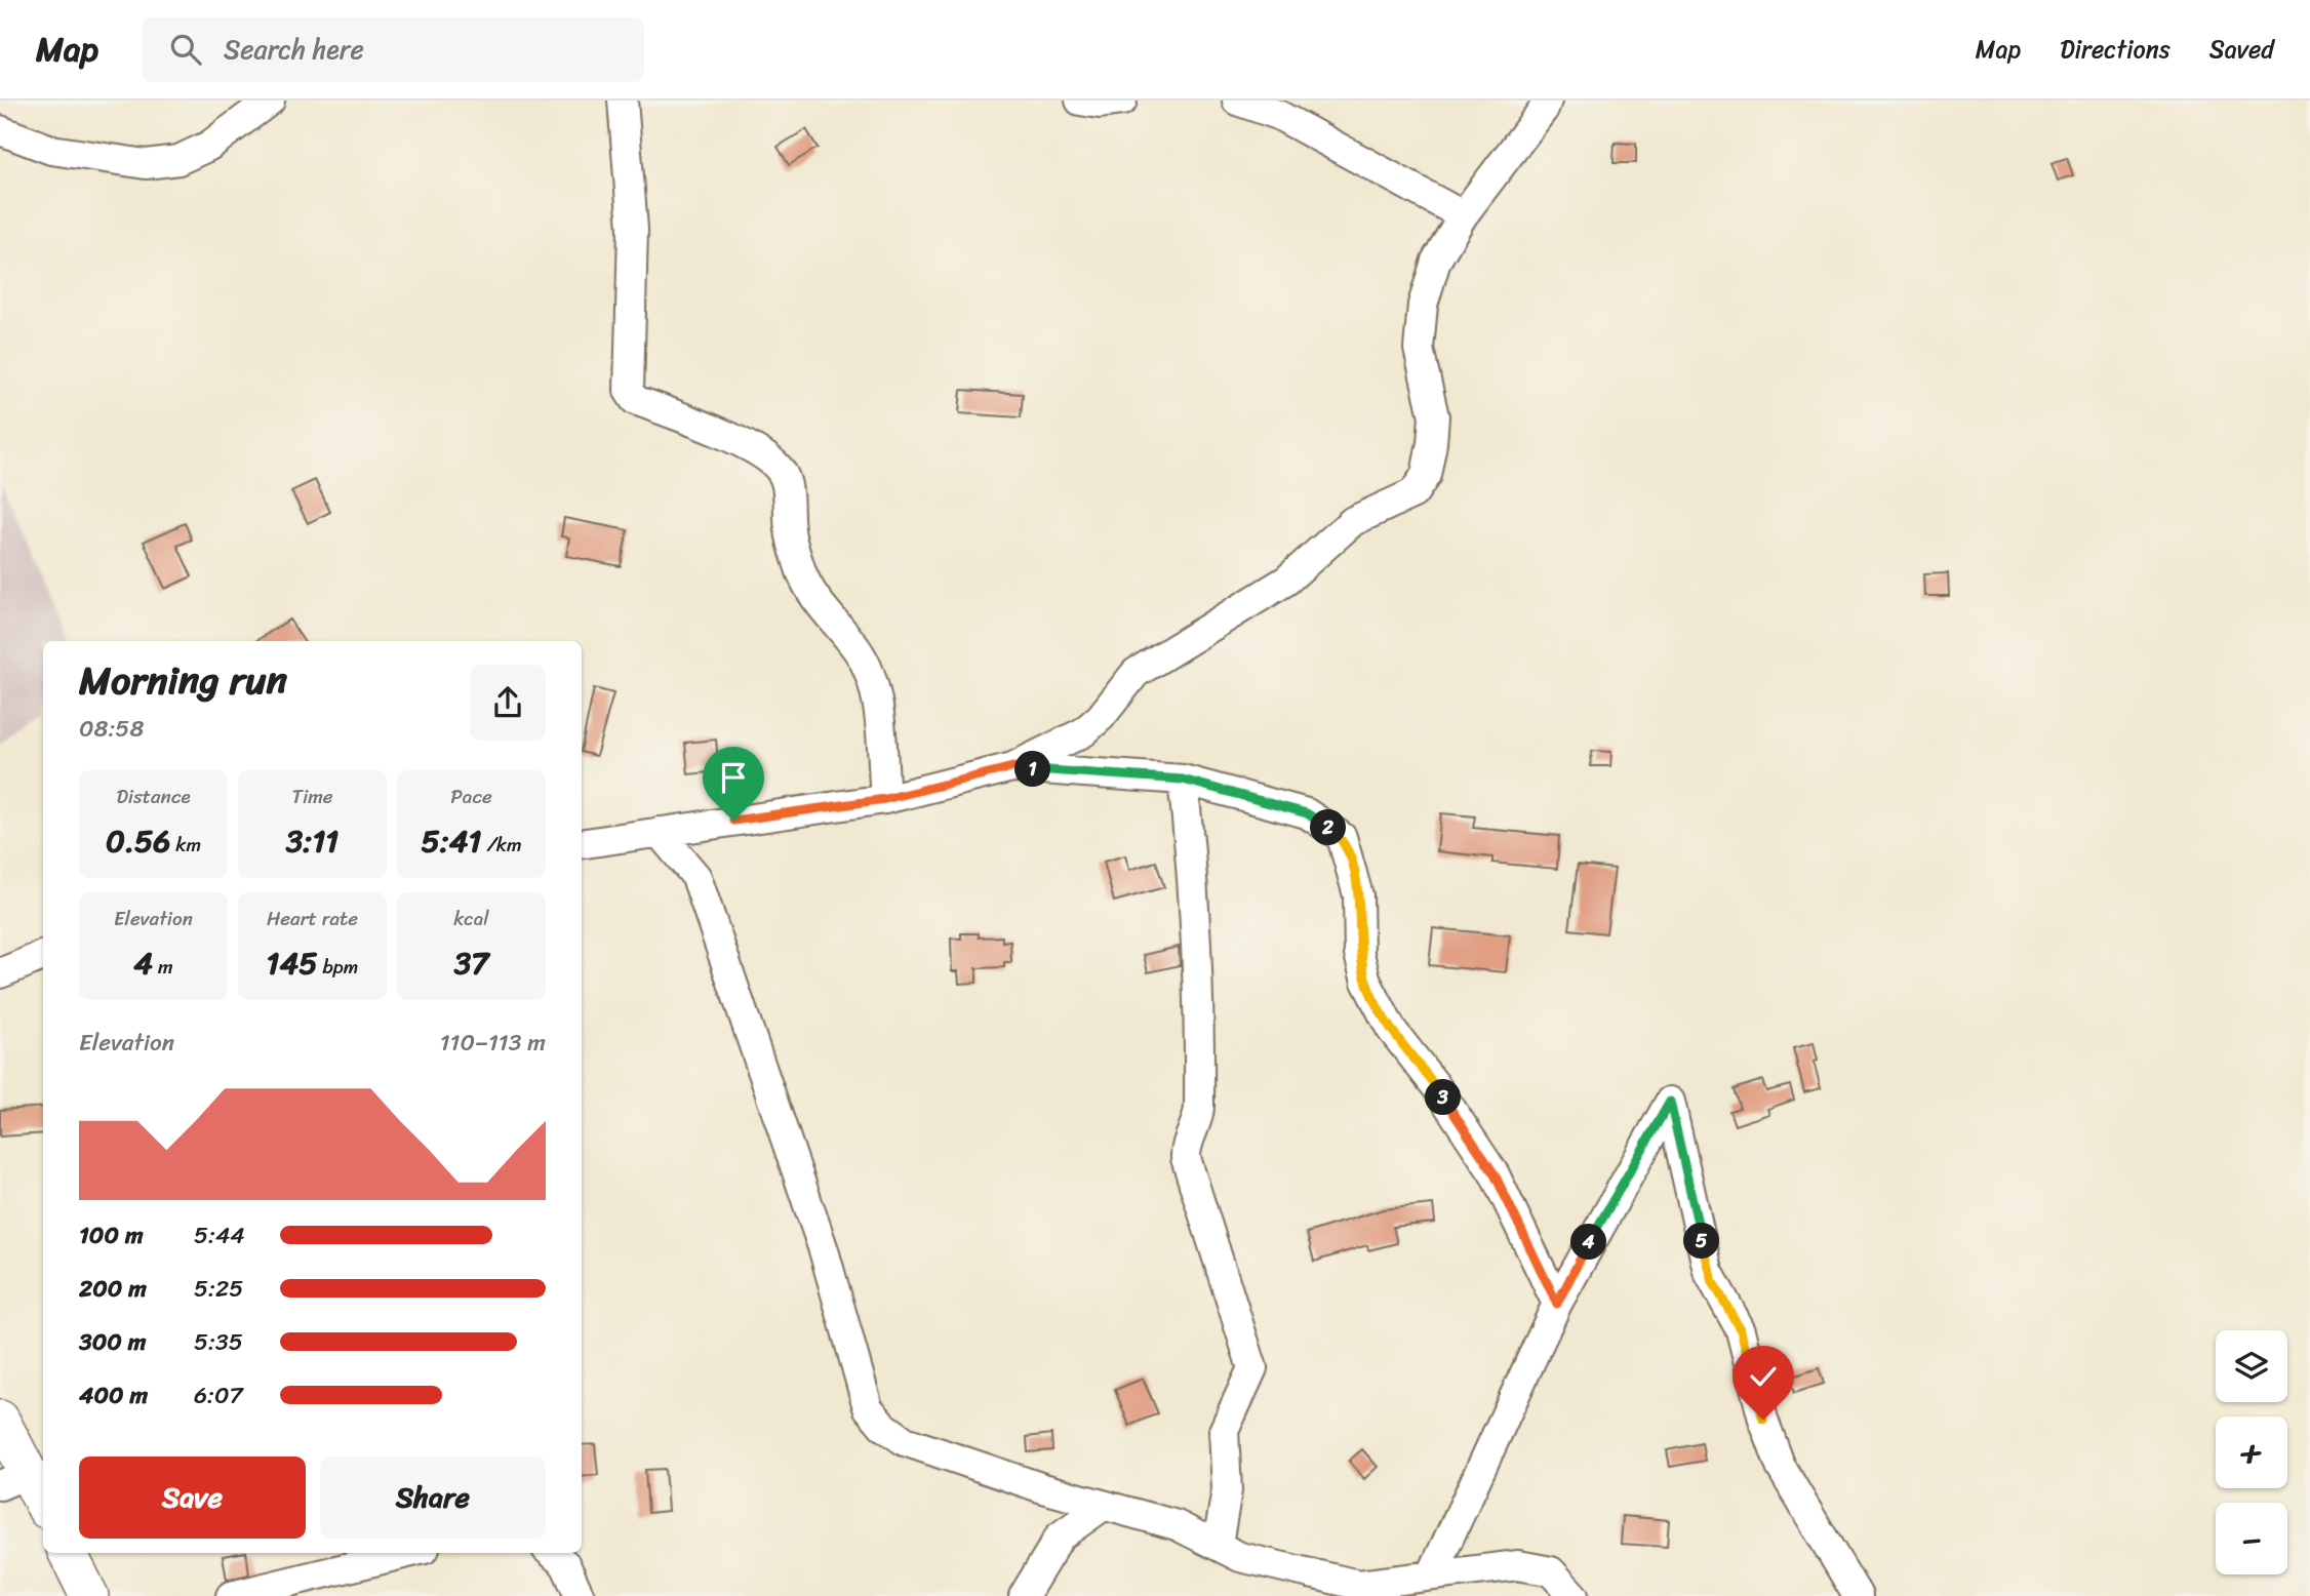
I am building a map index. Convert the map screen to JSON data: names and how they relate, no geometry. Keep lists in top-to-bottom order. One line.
{"page":{"header":"Map","search":"Search here","nav":["Map","Directions","Saved"],"heading":["Morning run","08:58"],"pins":["1","2","3","5","4"],"stats":[["Distance","0.56 km"],["Time","3:11"],["Pace","5:41 /km"],["Elevation","4 m"],["Heart rate","145 bpm"],["kcal","37"]],"chart":["Elevation","110–113 m"],"list":[{"name":"100 m","note":"5:44"},{"name":"200 m","note":"5:25"},{"name":"300 m","note":"5:35"},{"name":"400 m","note":"6:07"}],"map_buttons":["+","−"],"buttons":["Save","Share"]}}
